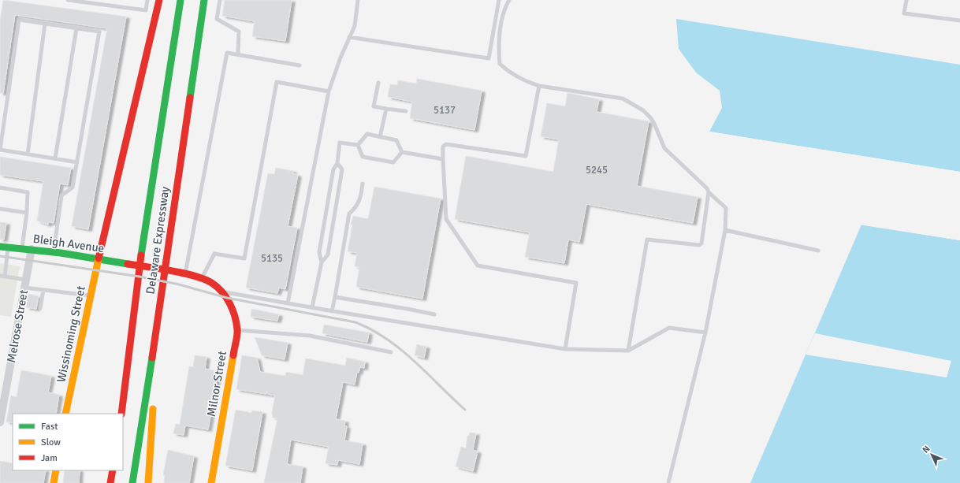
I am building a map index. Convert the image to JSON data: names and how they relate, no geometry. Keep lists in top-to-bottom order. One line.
{"streets":{"main road":["Delaware Expressway","Bleigh Avenue","Wissinoming Street","Milnor Street"],"street":["Melrose Street"]},"crossings":[["Bleigh Avenue","Melrose Street"],["Bleigh Avenue","Wissinoming Street"]],"house_numbers":["5137","5245","5135"],"legend":["Fast","Slow","Jam"],"north":"top left"}
